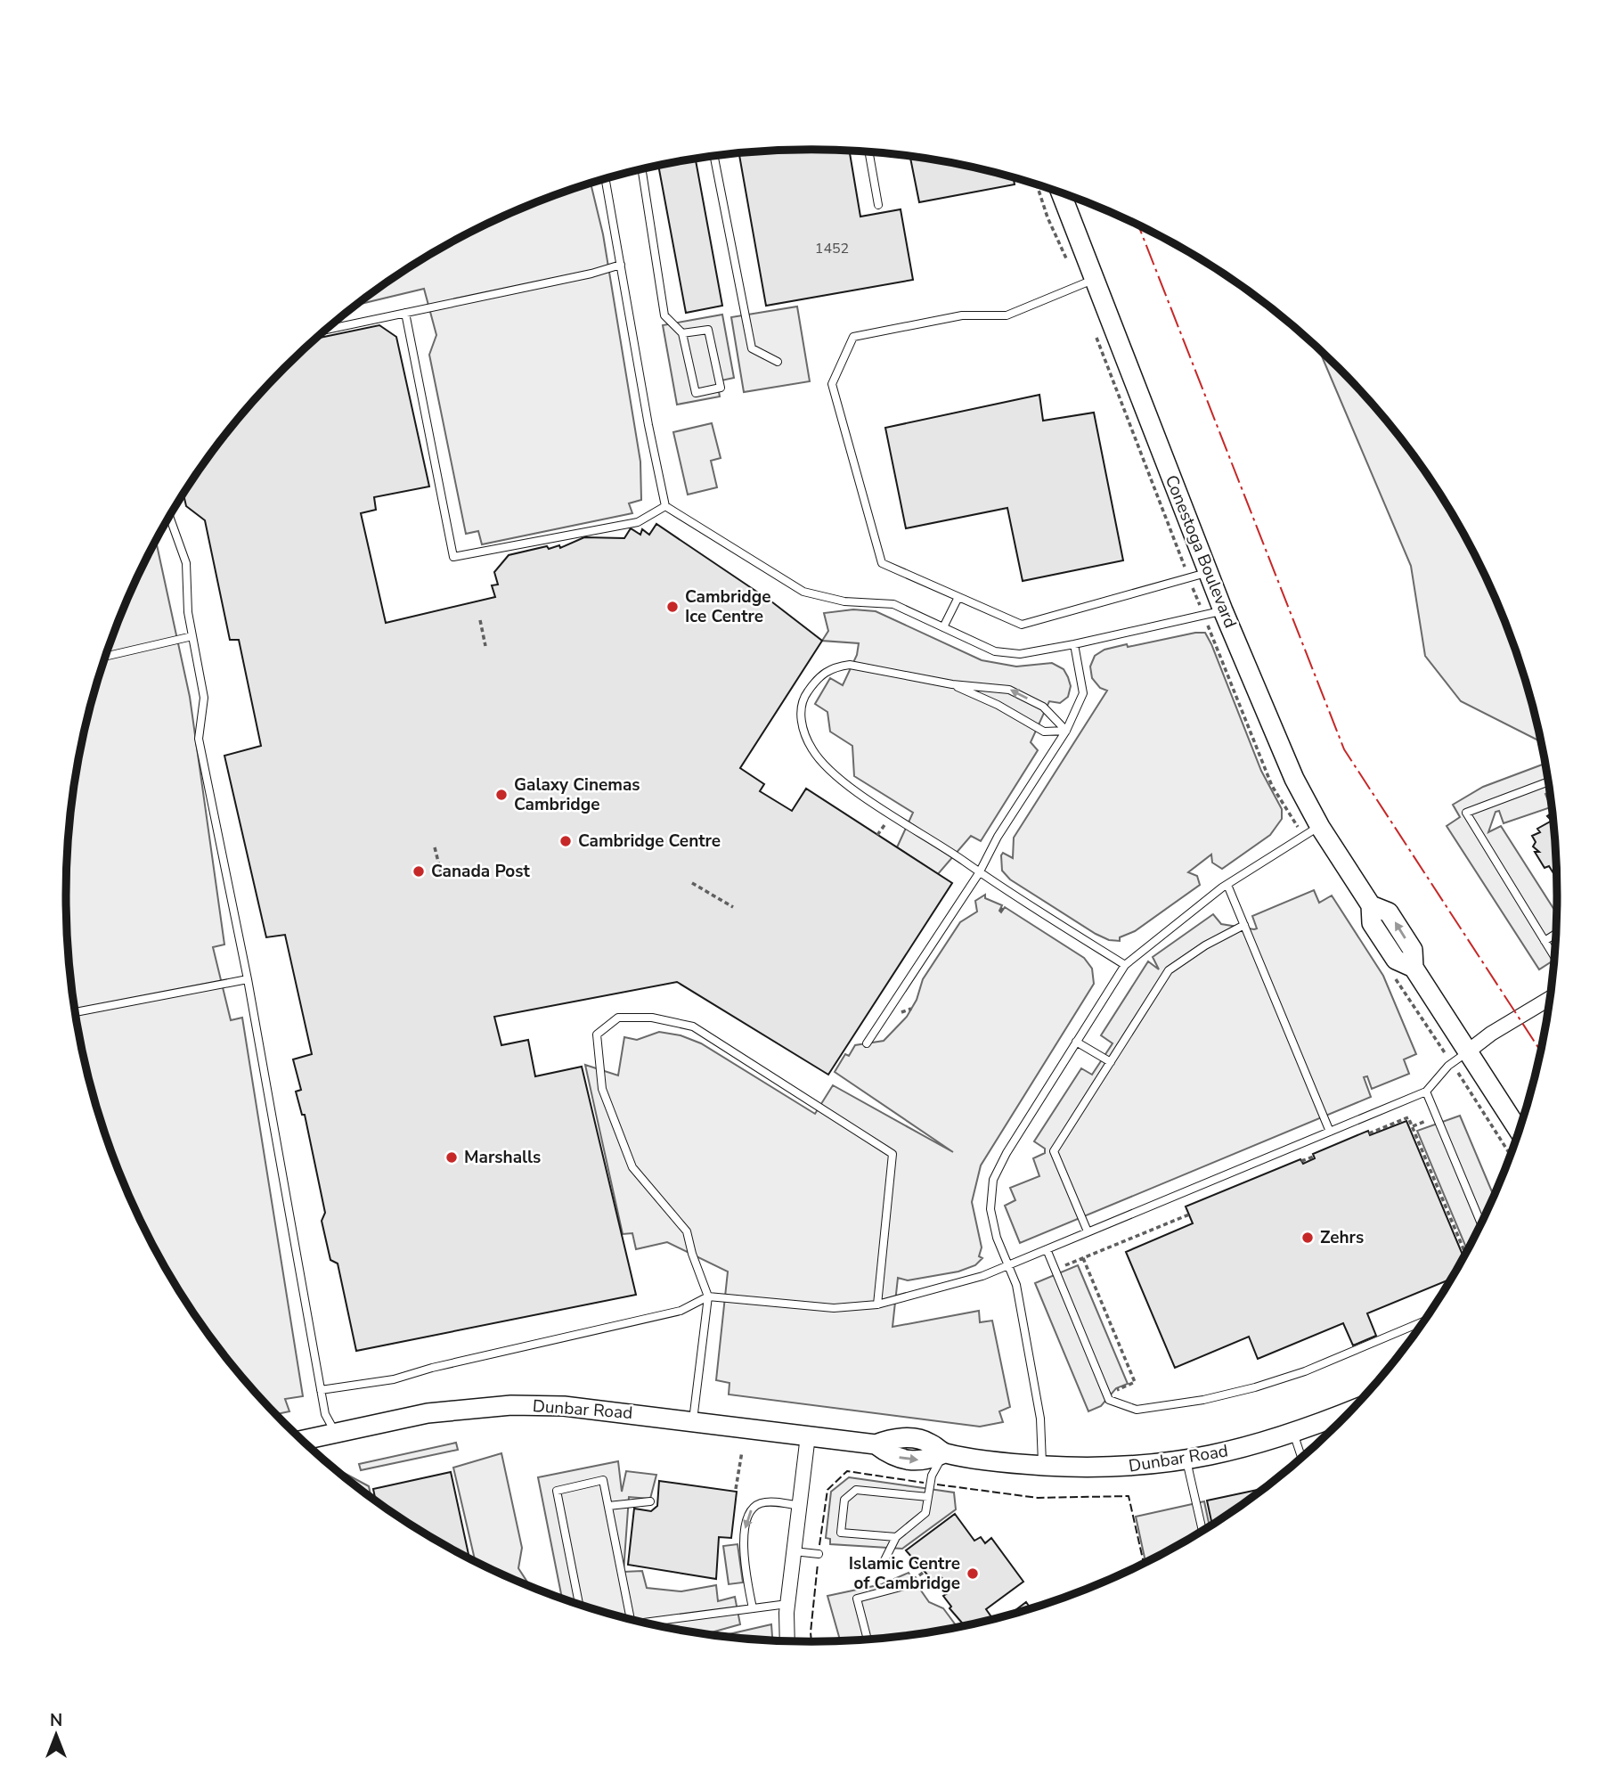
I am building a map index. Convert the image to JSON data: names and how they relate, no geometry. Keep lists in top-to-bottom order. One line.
{"streets":{"street":["Conestoga Boulevard","Dunbar Road"]},"places":["Cambridge Ice Centre","Galaxy Cinemas Cambridge","Cambridge Centre","Canada Post","Marshalls","Zehrs","Islamic Centre of Cambridge"],"house_numbers":["1452"],"north":"top"}
